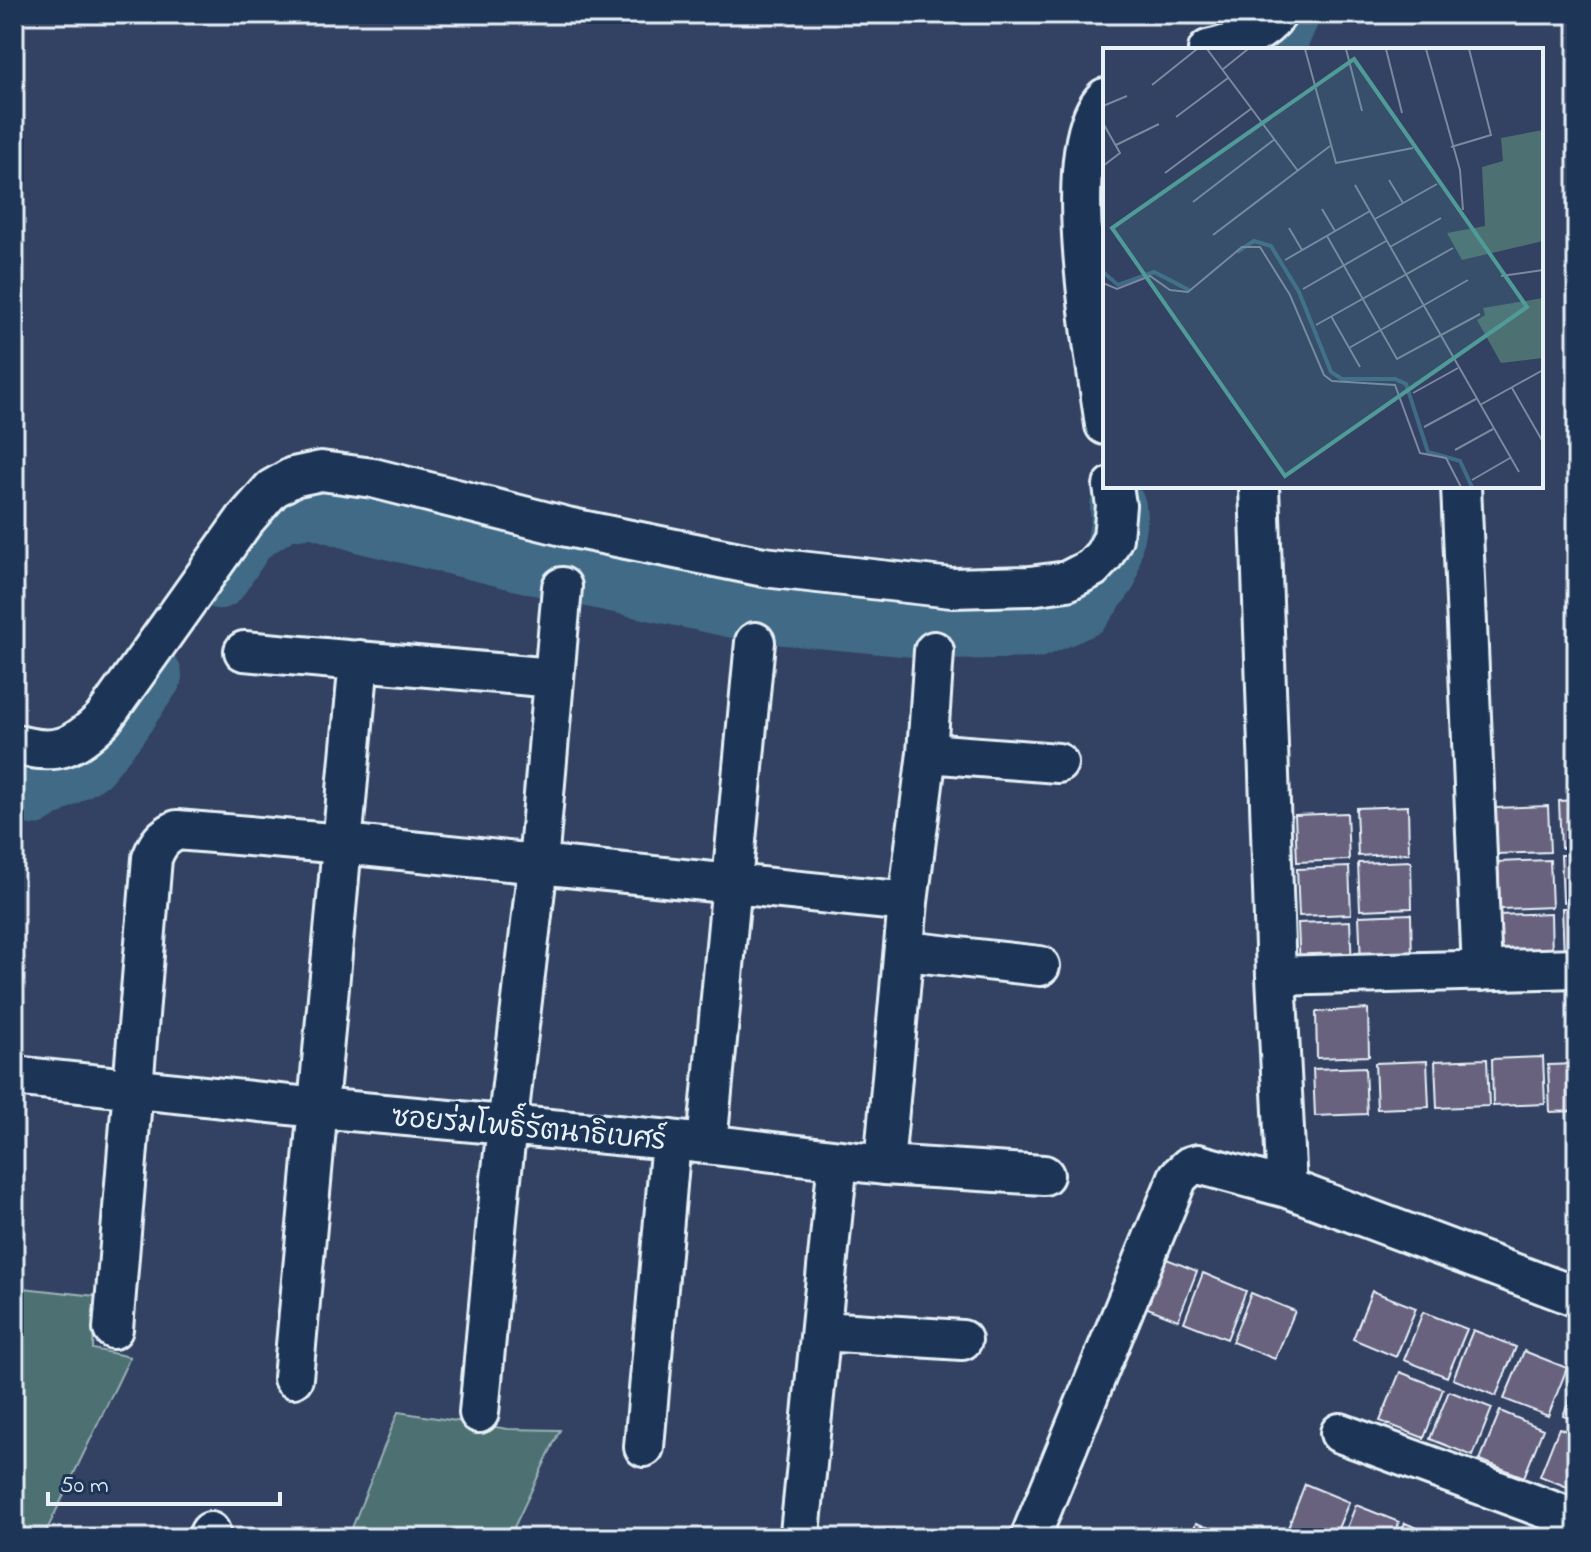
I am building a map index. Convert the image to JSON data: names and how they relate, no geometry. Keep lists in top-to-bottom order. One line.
{"streets":{"street":["ซอยร่มโพธิ์รัตนาธิเบศร์"]},"scale_bar":"50 m"}
